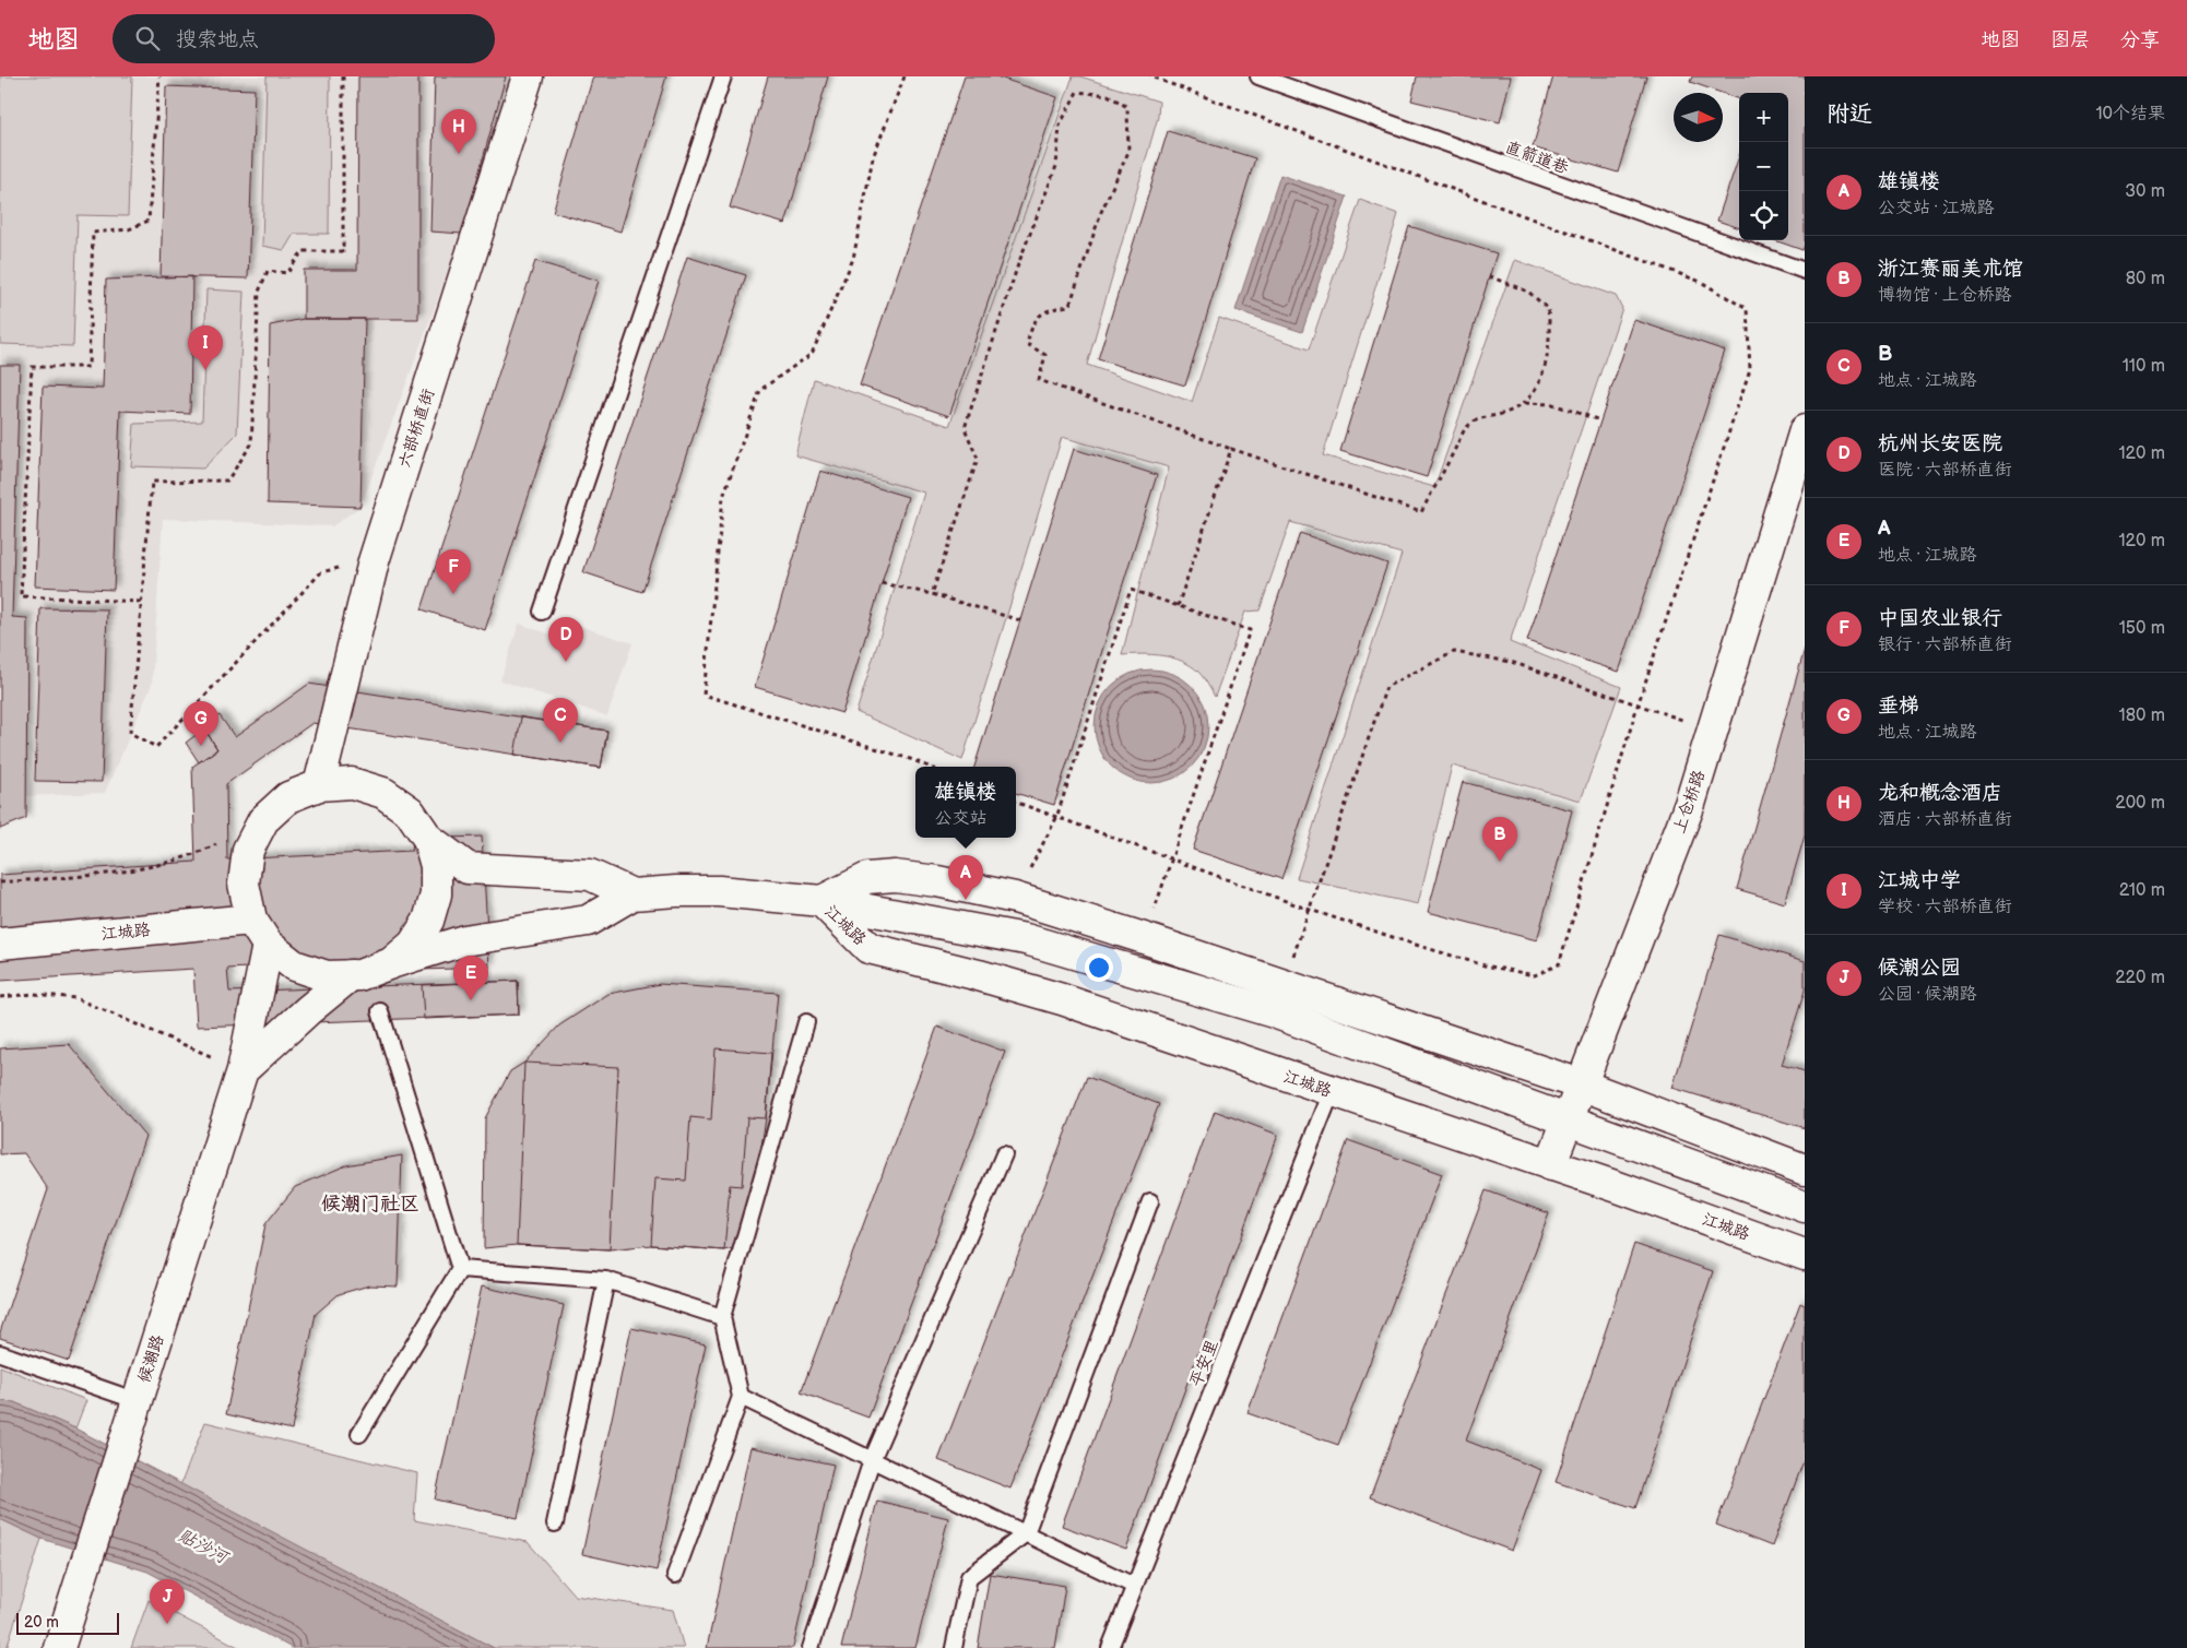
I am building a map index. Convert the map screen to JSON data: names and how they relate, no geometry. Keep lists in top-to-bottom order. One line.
{"streets":{"street":["六部桥直街","上仓桥路","江城路","候潮路"],"lane":["直箭道巷","平安里"]},"crossings":[["六部桥直街","江城路"],["六部桥直街","候潮路"],["上仓桥路","江城路"],["江城路","候潮路"],["江城路","平安里"]],"districts":["候潮门社区"],"water":["贴沙河"],"scale_bar":"20 m","north":"right","page":{"header":"地图","search":"搜索地点","nav":["地图","图层","分享"],"heading":["附近","10个结果"],"map_buttons":["+","−"],"pins":["H","I","F","D","C","G","B","A","E","J"],"list":[{"mark":"A","name":"雄镇楼","note":"公交站 · 江城路","value":"30 m"},{"mark":"B","name":"浙江赛丽美术馆","note":"博物馆 · 上仓桥路","value":"80 m"},{"mark":"C","name":"B","note":"地点 · 江城路","value":"110 m"},{"mark":"D","name":"杭州长安医院","note":"医院 · 六部桥直街","value":"120 m"},{"mark":"E","name":"A","note":"地点 · 江城路","value":"120 m"},{"mark":"F","name":"中国农业银行","note":"银行 · 六部桥直街","value":"150 m"},{"mark":"G","name":"垂梯","note":"地点 · 江城路","value":"180 m"},{"mark":"H","name":"龙和概念酒店","note":"酒店 · 六部桥直街","value":"200 m"},{"mark":"I","name":"江城中学","note":"学校 · 六部桥直街","value":"210 m"},{"mark":"J","name":"候潮公园","note":"公园 · 候潮路","value":"220 m"}],"popup":["雄镇楼","公交站"],"scale":"20 m"}}
